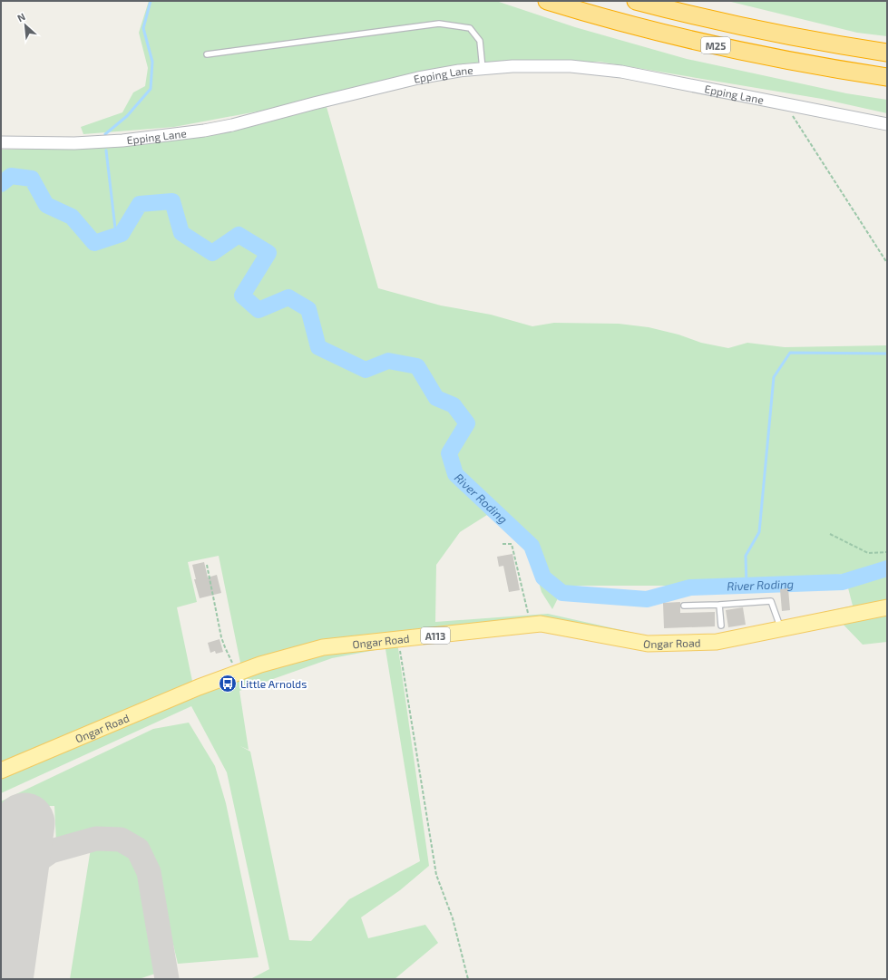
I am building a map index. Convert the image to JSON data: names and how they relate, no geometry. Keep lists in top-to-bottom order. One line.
{"streets":{"highway":["M25"],"main road":["A113","Ongar Road"],"street":["Epping Lane"]},"water":["River Roding"],"places":{"bus stop":["Little Arnolds"]},"north":"top left"}
